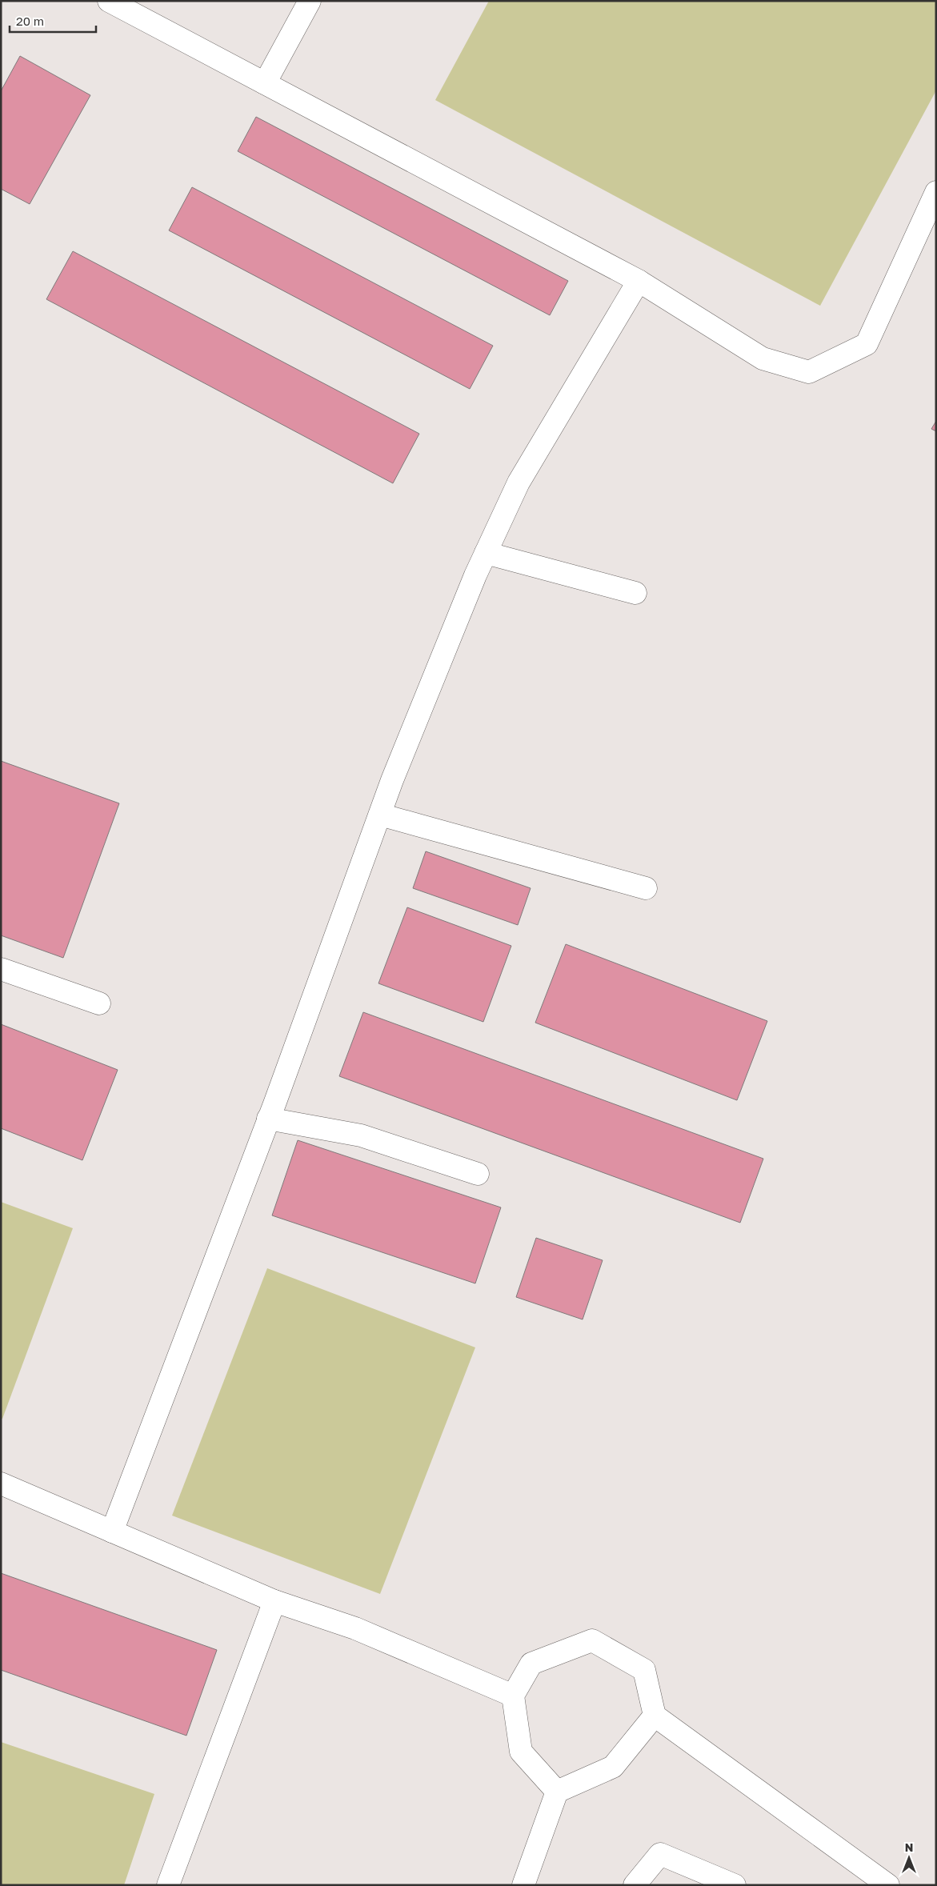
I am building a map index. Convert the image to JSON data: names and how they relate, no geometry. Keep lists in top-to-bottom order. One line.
{"scale_bar":"20 m","north":"top"}
